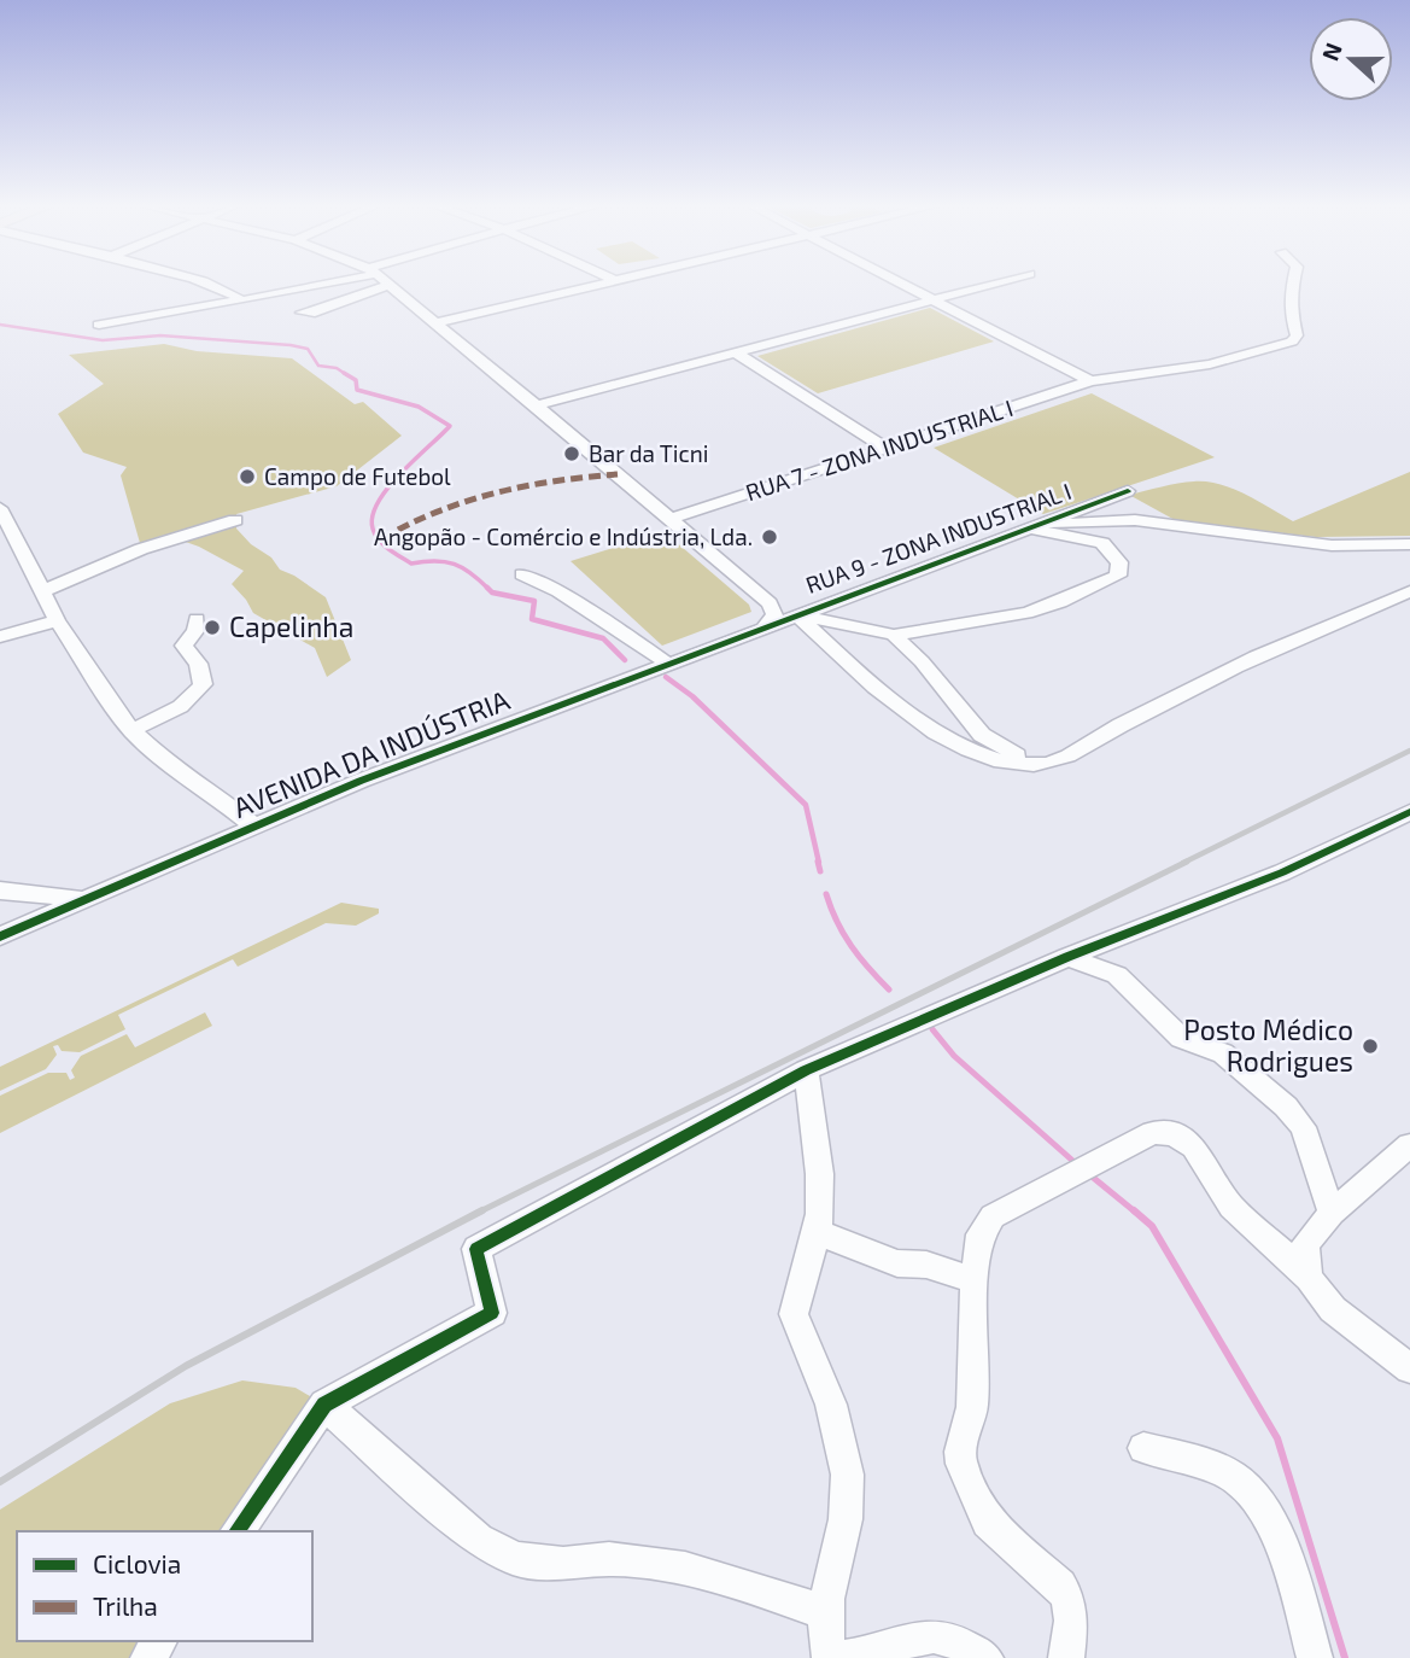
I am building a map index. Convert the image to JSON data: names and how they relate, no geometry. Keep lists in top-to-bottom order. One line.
{"streets":{"street":["RUA 7 - ZONA INDUSTRIAL I","RUA 9 - ZONA INDUSTRIAL I","AVENIDA DA INDÚSTRIA"]},"crossings":[["RUA 9 - ZONA INDUSTRIAL I","AVENIDA DA INDÚSTRIA"]],"places":["Bar da Ticni","Campo de Futebol","Angopão - Comércio e Indústria, Lda.","Capelinha","Posto Médico Rodrigues"],"legend":["Ciclovia","Trilha"],"north":"left"}
